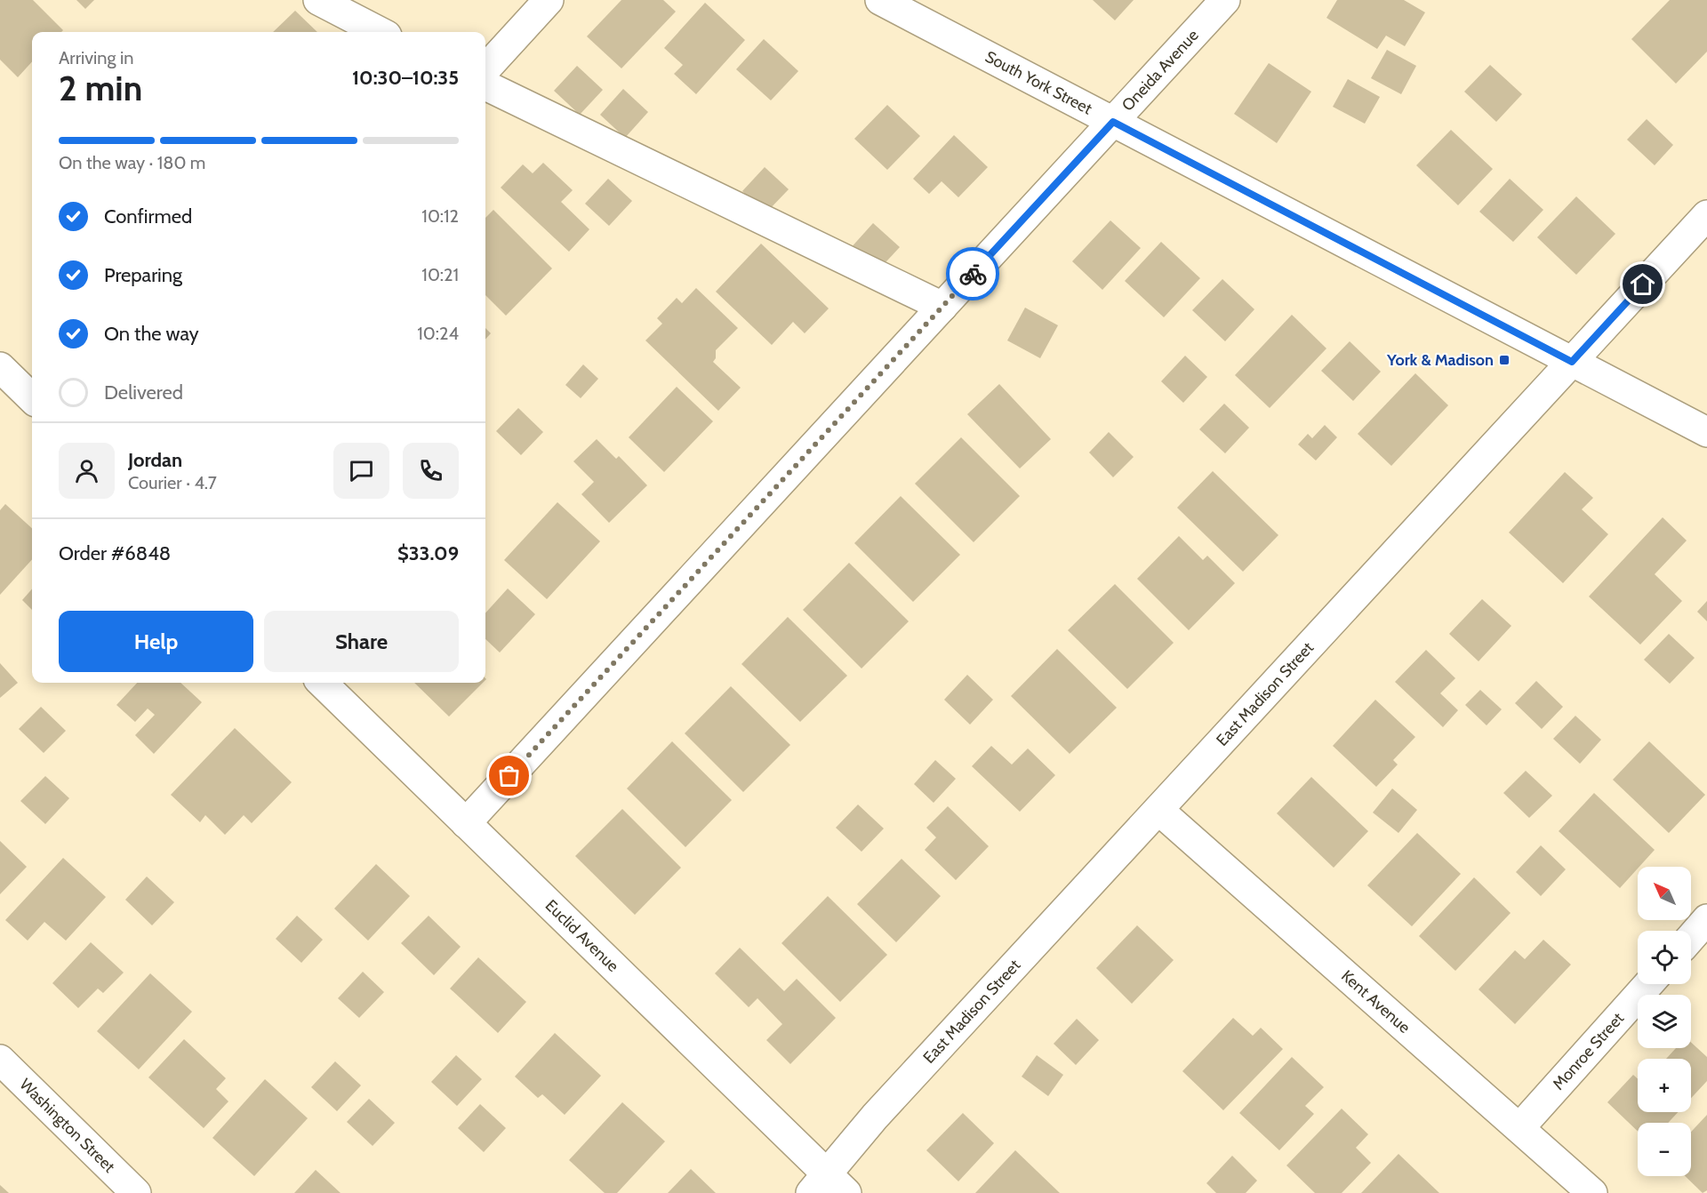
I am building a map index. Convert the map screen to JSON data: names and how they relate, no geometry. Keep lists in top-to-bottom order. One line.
{"streets":{"street":["Oneida Avenue","South York Street","East Madison Street","Euclid Avenue","Kent Avenue","Monroe Street","Washington Street"]},"crossings":[["Oneida Avenue","South York Street"],["Oneida Avenue","Euclid Avenue"],["South York Street","East Madison Street"],["East Madison Street","Euclid Avenue"],["East Madison Street","Kent Avenue"],["Kent Avenue","Monroe Street"]],"places":{"transit":["York & Madison"]},"north":"top left","page":{"heading":["2 min","Arriving in","10:30–10:35"],"panel":["Jordan","Courier · 4.7","Order #6848","$33.09"],"bar":"On the way · 180 m","list":[["Confirmed","10:12"],["Preparing","10:21"],["On the way","10:24"],"Delivered"],"buttons":["Help","Share"],"map_buttons":["+","−"]}}
